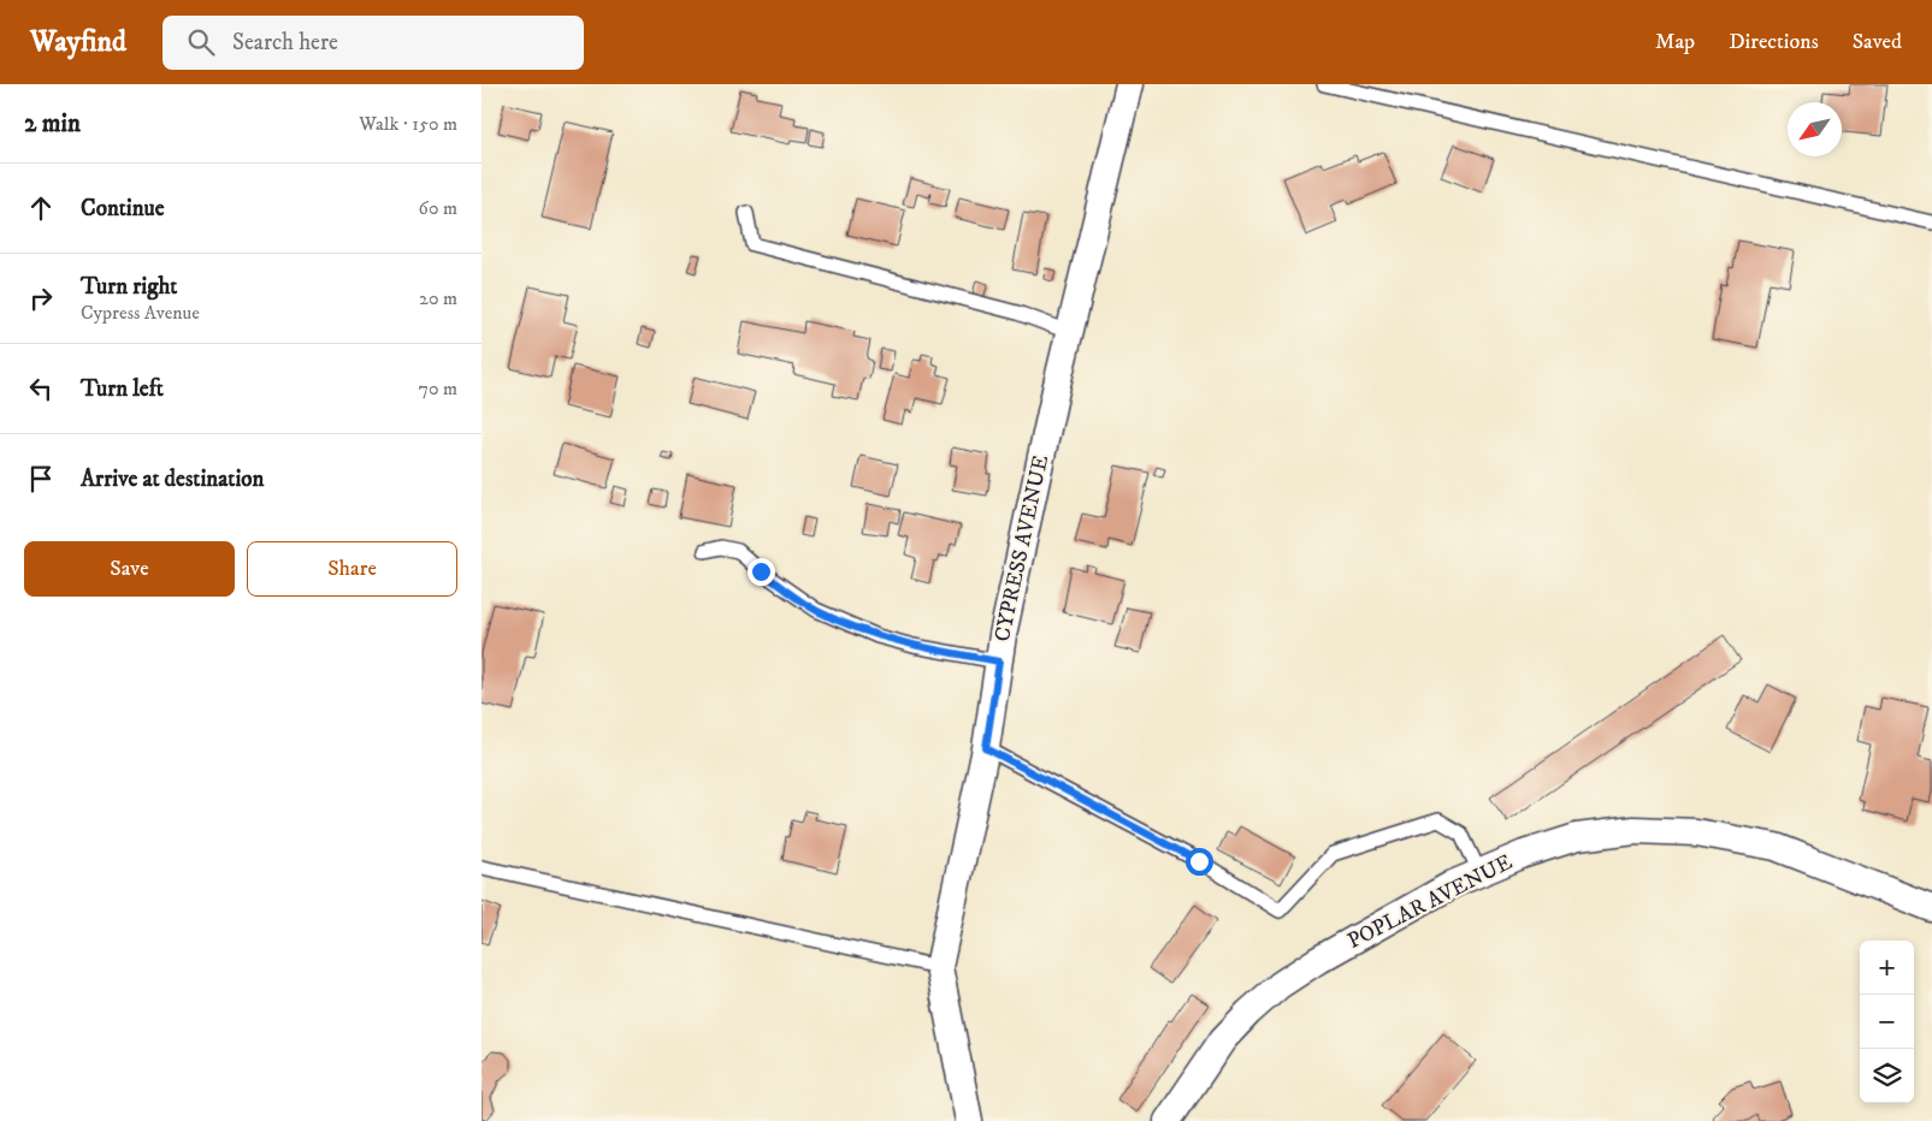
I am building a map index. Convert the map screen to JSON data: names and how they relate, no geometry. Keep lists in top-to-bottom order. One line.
{"streets":{"street":["CYPRESS AVENUE","POPLAR AVENUE"]},"north":"bottom left","page":{"header":"Wayfind","search":"Search here","nav":["Map","Directions","Saved"],"heading":["2 min","Walk · 150 m"],"list":[["Continue","60 m"],["Turn right","Cypress Avenue","20 m"],["Turn left","70 m"],"Arrive at destination"],"buttons":["Save","Share"],"map_buttons":["+","−"]}}
